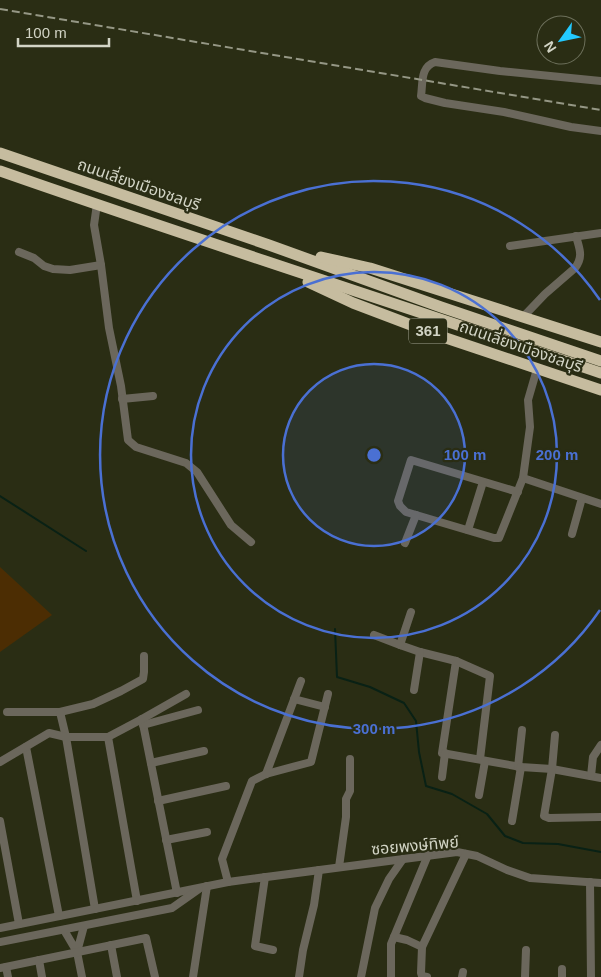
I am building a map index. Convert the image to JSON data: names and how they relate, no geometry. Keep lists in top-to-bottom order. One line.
{"streets":{"highway":["ถนนเลี่ยงเมืองชลบุรี","361"],"street":["ซอยพงษ์ทิพย์"]},"scale_bar":"100 m","north":"bottom left","rings":["100 m","200 m","300 m"]}
